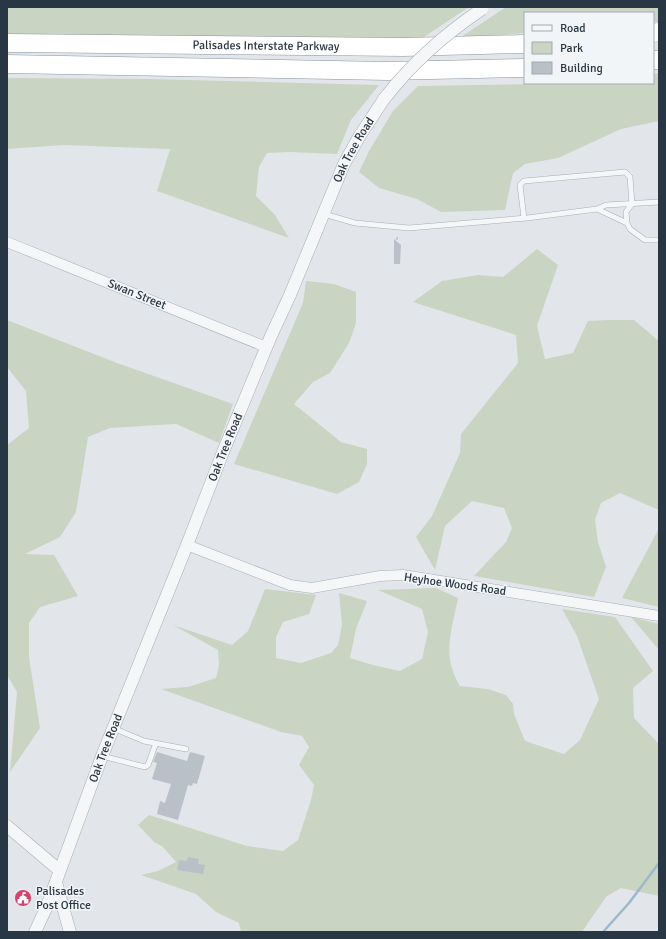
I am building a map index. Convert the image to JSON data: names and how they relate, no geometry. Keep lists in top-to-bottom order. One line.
{"streets":{"highway":["Palisades Interstate Parkway"],"street":["Oak Tree Road","Swan Street","Heyhoe Woods Road"]},"crossings":[["Oak Tree Road","Swan Street"],["Oak Tree Road","Heyhoe Woods Road"]],"places":{"public building":["Palisades Post Office"]},"legend":["Road","Park","Building"]}
